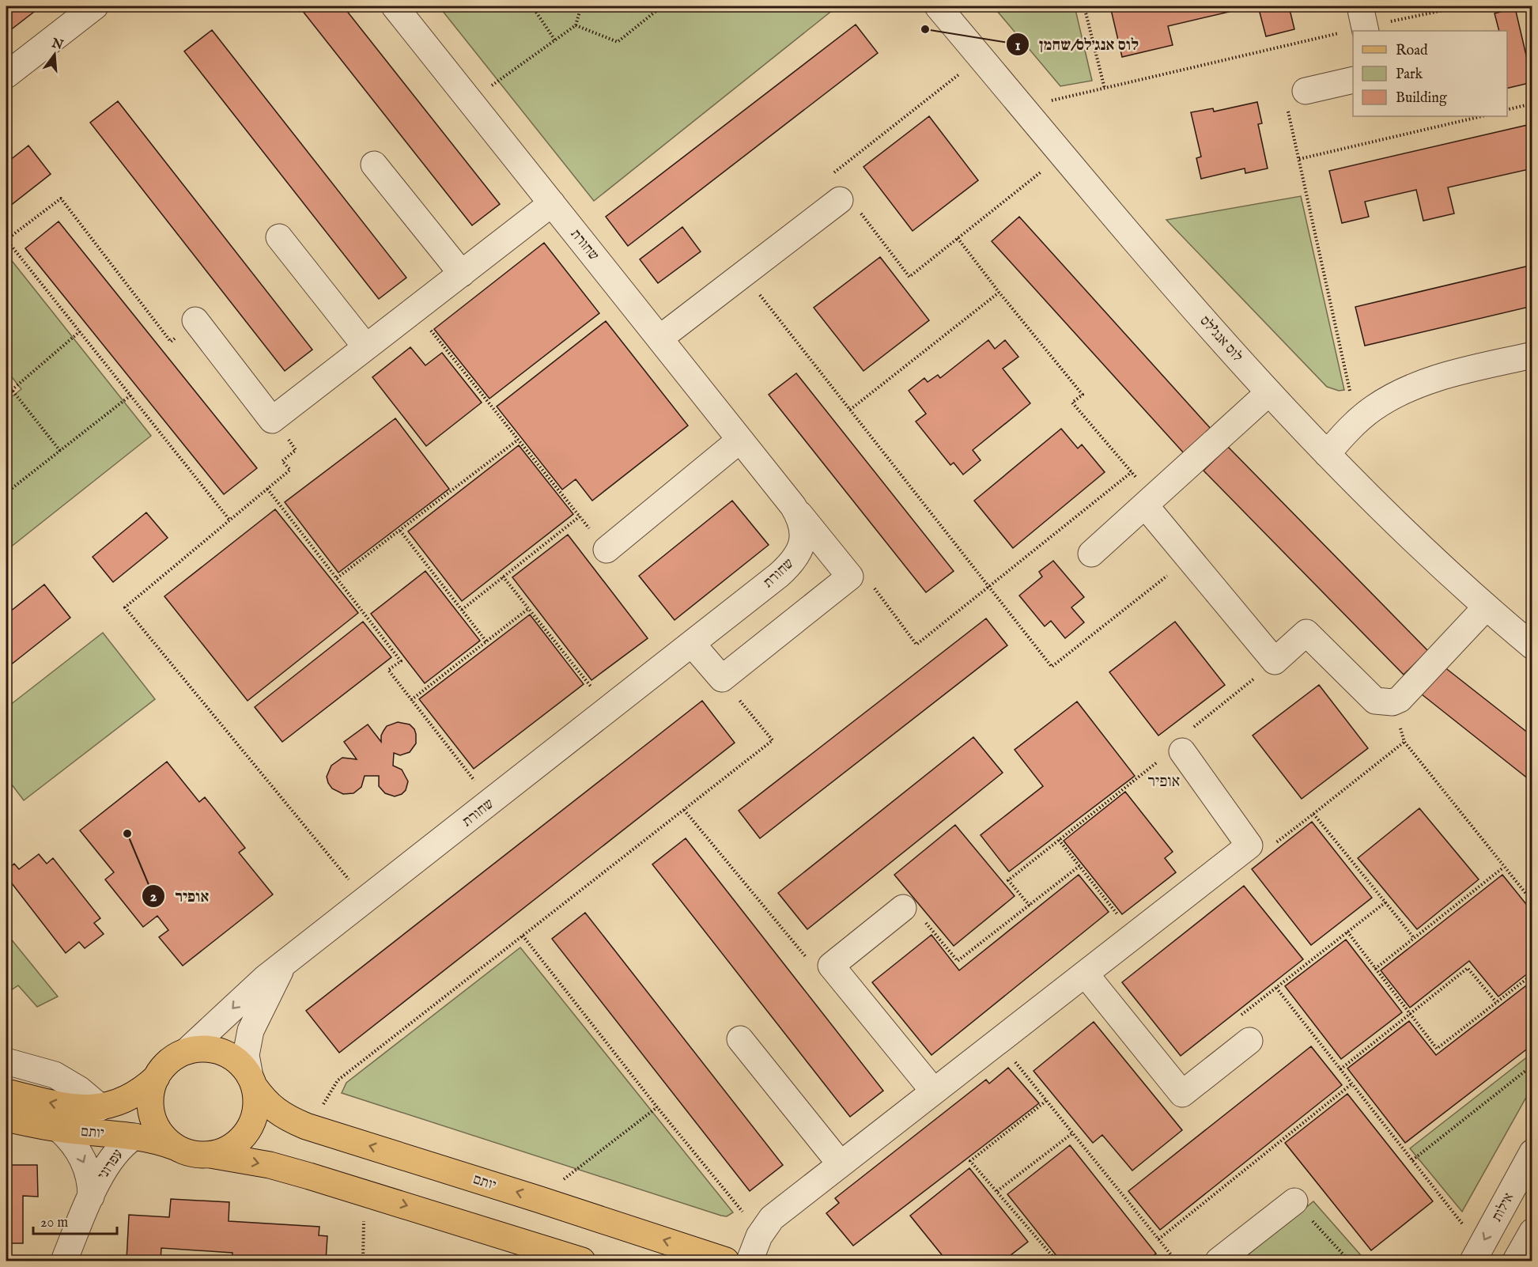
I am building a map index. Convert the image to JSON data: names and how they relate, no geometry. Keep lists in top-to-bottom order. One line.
{"streets":{"main road":["יותם"],"street":["שחורת","לוס אנג'לס","עפרוני","אילות"]},"crossings":[["שחורת","יותם"],["יותם","עפרוני"]],"one_way":["אילות"],"districts":["אופיר"],"places":["לוס אנג׳לס/שחמן","אופיר"],"legend":["Road","Park","Building"],"scale_bar":"20 m","north":"top"}
